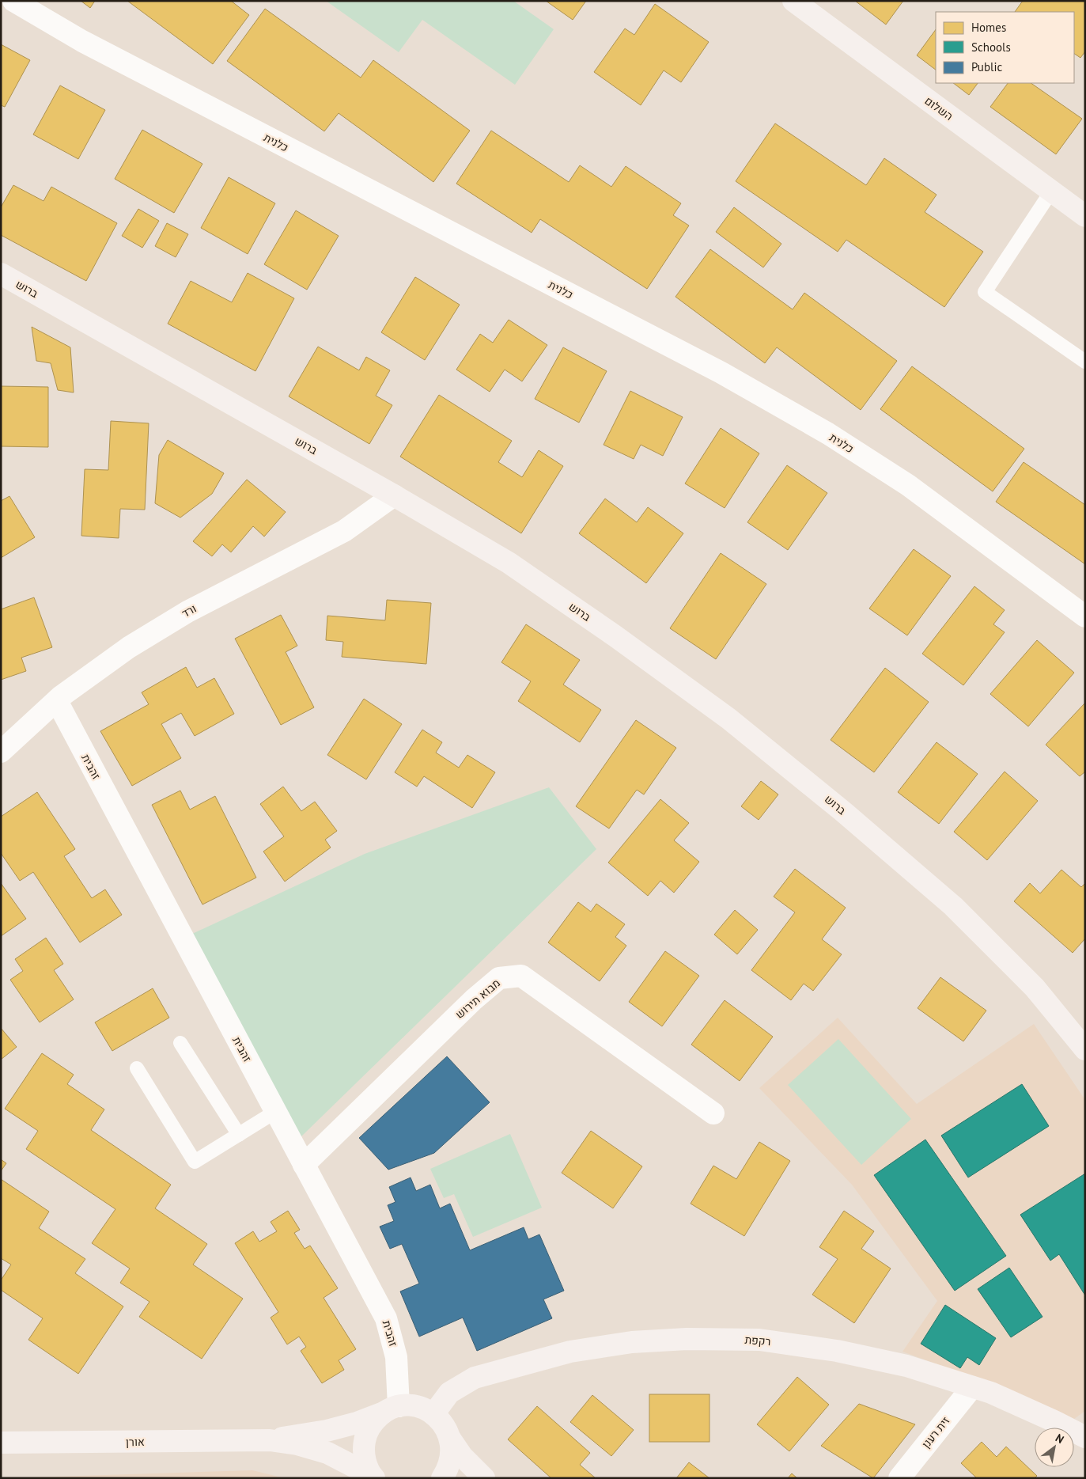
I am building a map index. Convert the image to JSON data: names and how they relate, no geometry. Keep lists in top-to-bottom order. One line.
{"streets":{"street":["השלום","כלנית","ברוש","ורד","זהבית","מבוא תירוש","רקפת","זית רענן","אורן"]},"crossings":[["ברוש","ורד"],["ורד","זהבית"],["זהבית","מבוא תירוש"],["זהבית","אורן"],["רקפת","זית רענן"]],"legend":["Homes","Schools","Public"],"north":"top right"}
